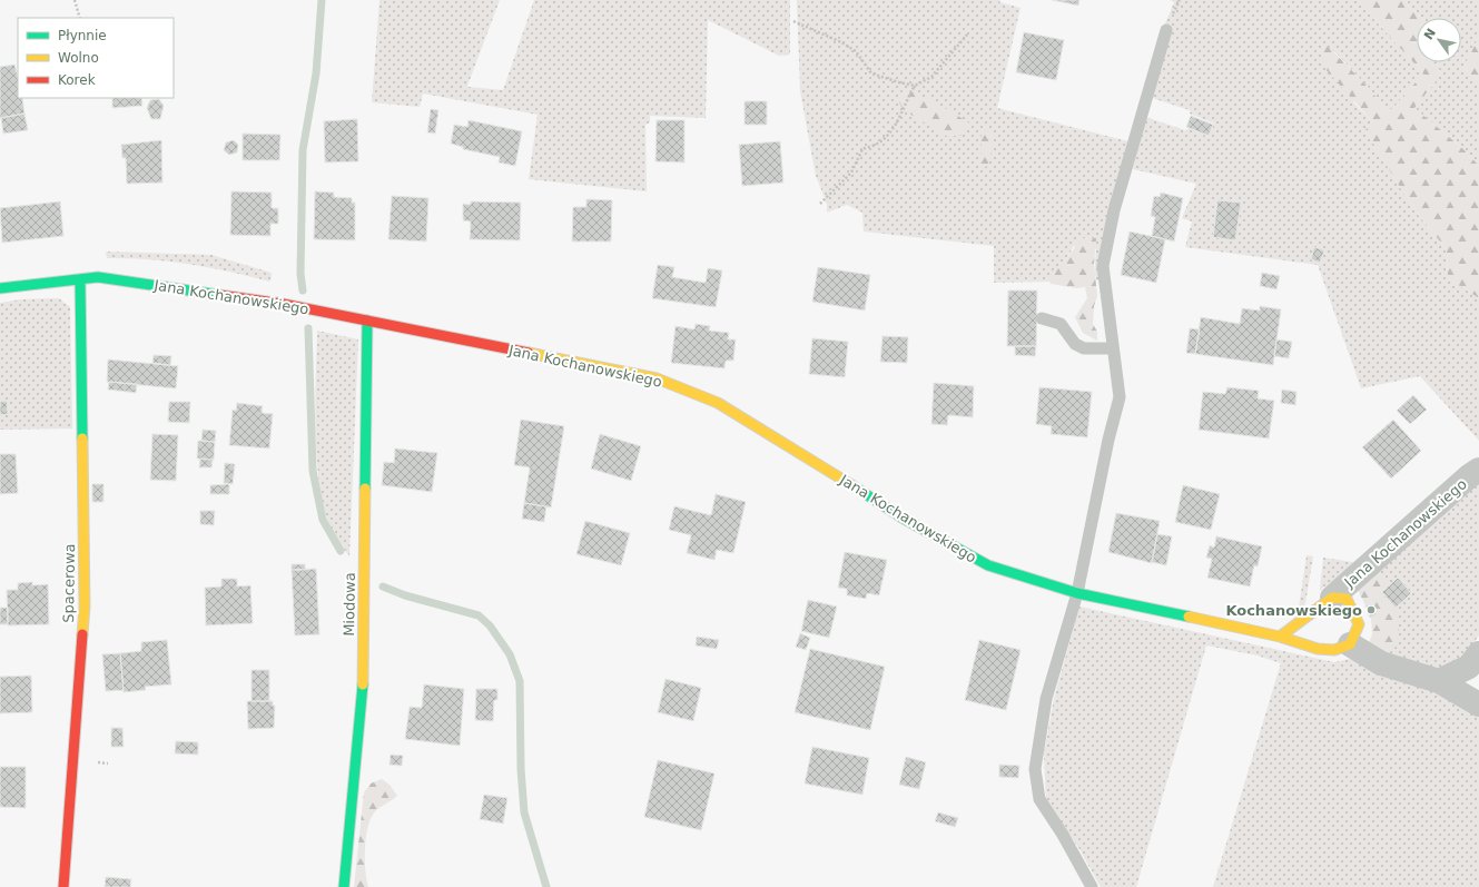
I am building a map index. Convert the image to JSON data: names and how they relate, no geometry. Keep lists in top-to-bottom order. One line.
{"streets":{"street":["Jana Kochanowskiego","Spacerowa","Miodowa"]},"crossings":[["Jana Kochanowskiego","Spacerowa"],["Jana Kochanowskiego","Miodowa"]],"places":["Kochanowskiego"],"legend":["Płynnie","Wolno","Korek"],"north":"top left"}
